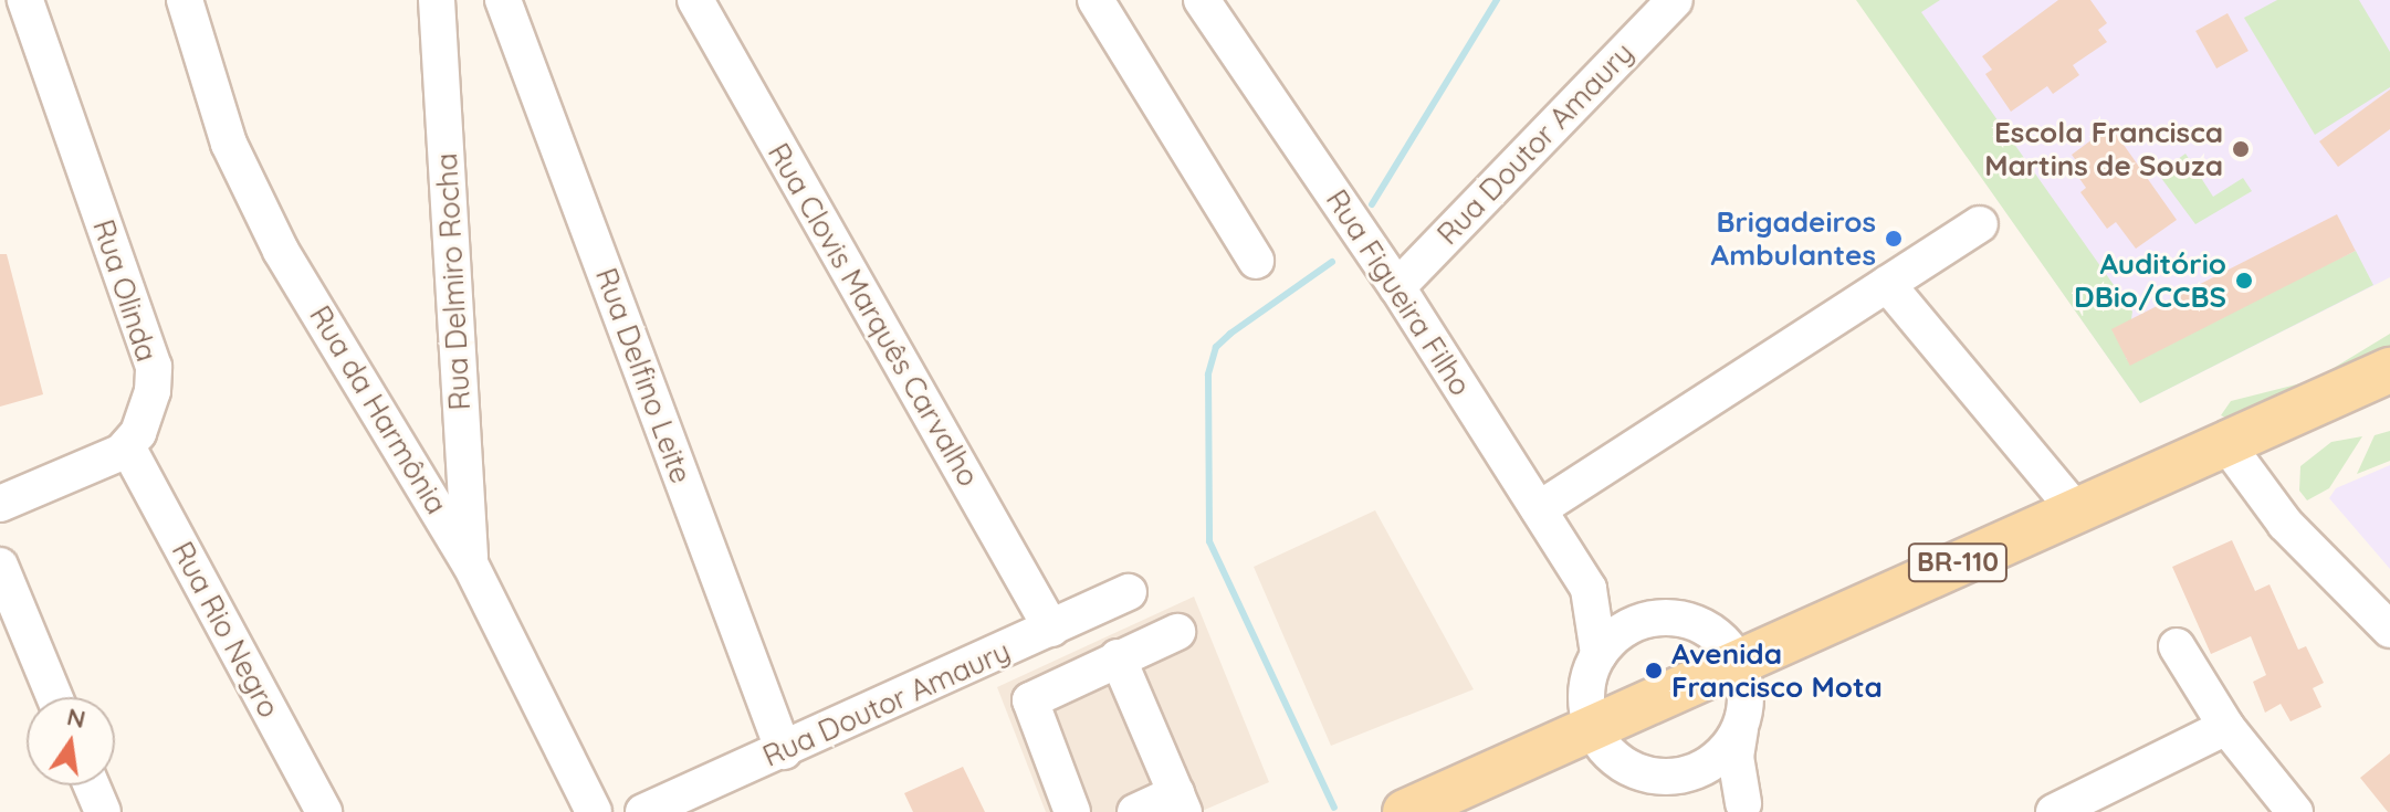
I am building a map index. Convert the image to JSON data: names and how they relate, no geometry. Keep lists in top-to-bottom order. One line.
{"streets":{"main road":["BR-110"],"street":["Rua Doutor Amaury","Rua Delmiro Rocha","Rua Olinda","Rua Figueira Filho","Rua Clovis Marquês Carvalho","Rua Delfino Leite","Rua da Harmônia","Rua Rio Negro"]},"crossings":[["Rua Doutor Amaury","Rua Figueira Filho"],["Rua Doutor Amaury","Rua Clovis Marquês Carvalho"],["Rua Doutor Amaury","Rua Delfino Leite"],["Rua Delmiro Rocha","Rua da Harmônia"],["Rua Olinda","Rua Rio Negro"]],"places":["Escola Francisca Martins de Souza","Brigadeiros Ambulantes","Auditório DBio/CCBS","Avenida Francisco Mota"],"north":"top"}
